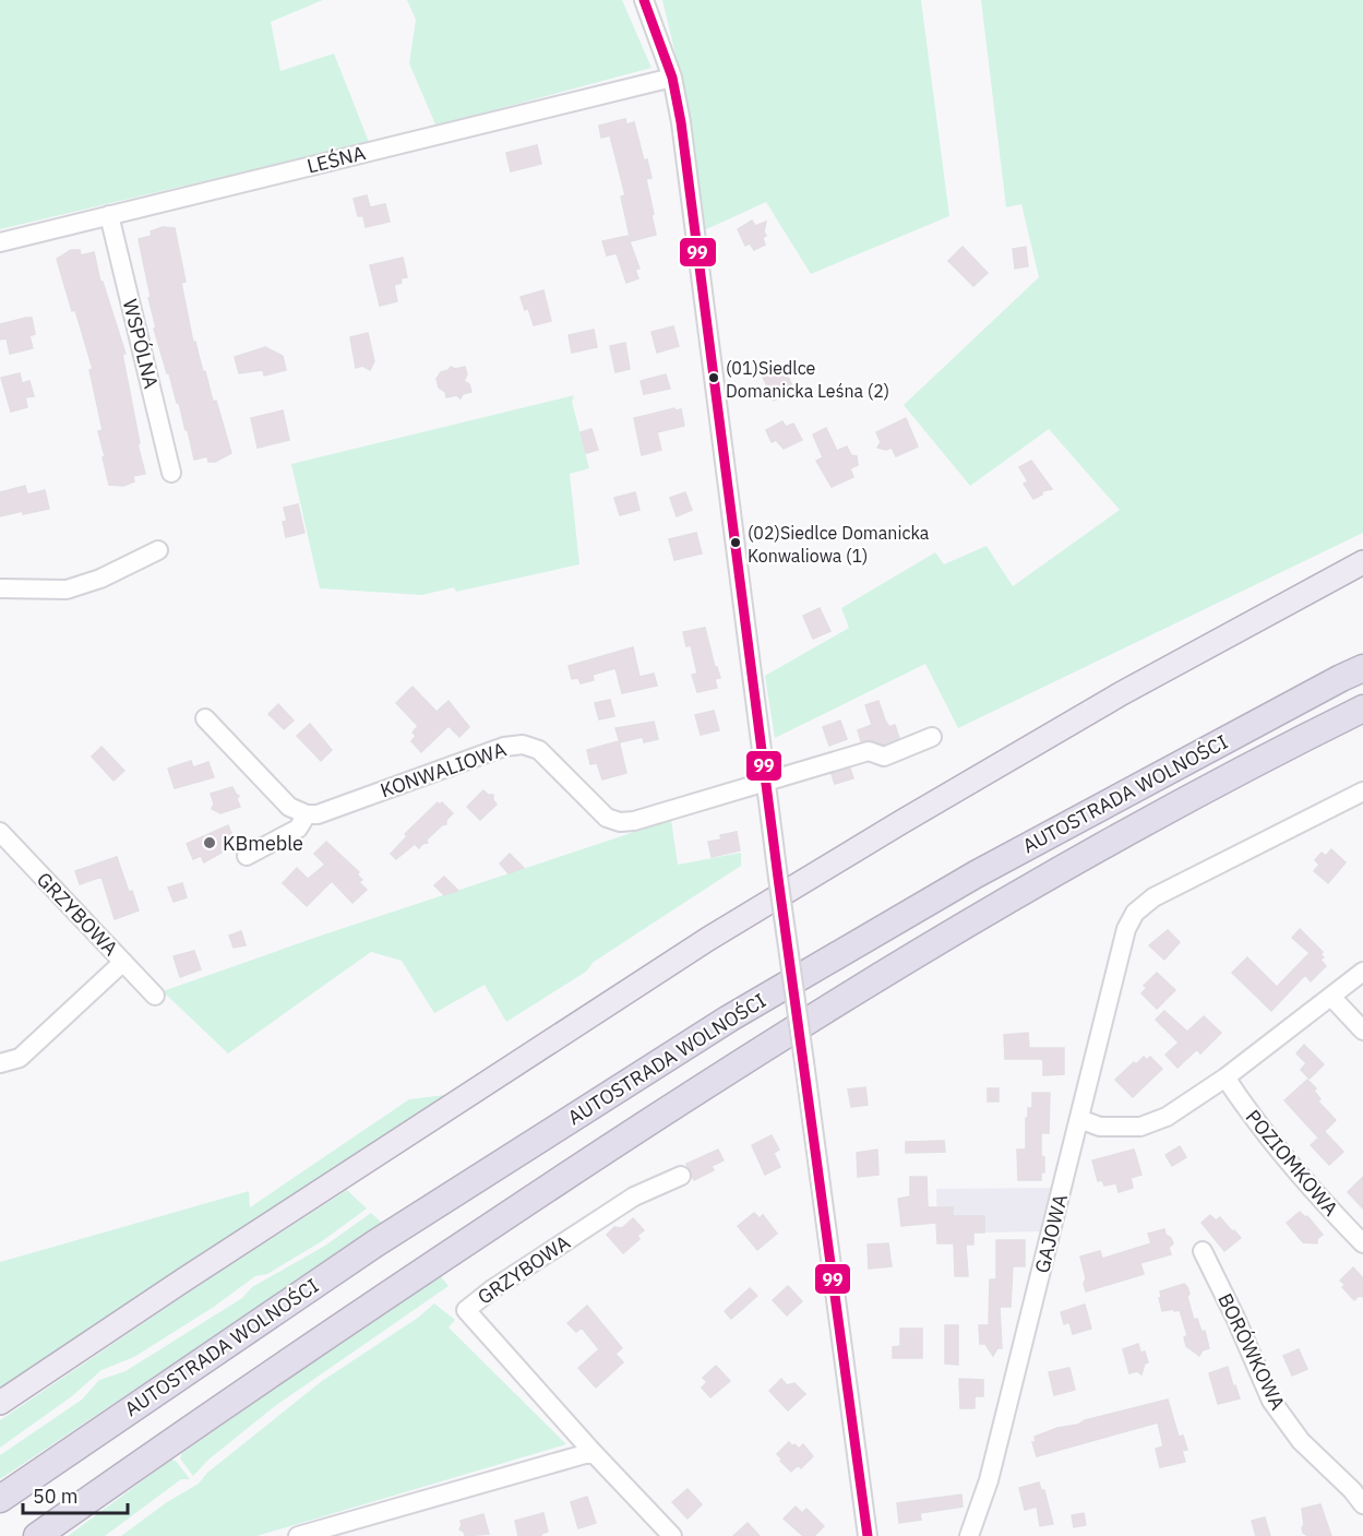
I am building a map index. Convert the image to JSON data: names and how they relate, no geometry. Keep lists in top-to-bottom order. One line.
{"streets":{"highway":["AUTOSTRADA WOLNOŚCI"],"street":["LEŚNA","WSPÓLNA","KONWALIOWA","GRZYBOWA","POZIOMKOWA","GAJOWA","BORÓWKOWA"]},"crossings":[["LEŚNA","WSPÓLNA"]],"places":["(01)Siedlce Domanicka Leśna (2)","(02)Siedlce Domanicka Konwaliowa (1)","KBmeble"],"lines":["transit line 99"],"scale_bar":"50 m"}
